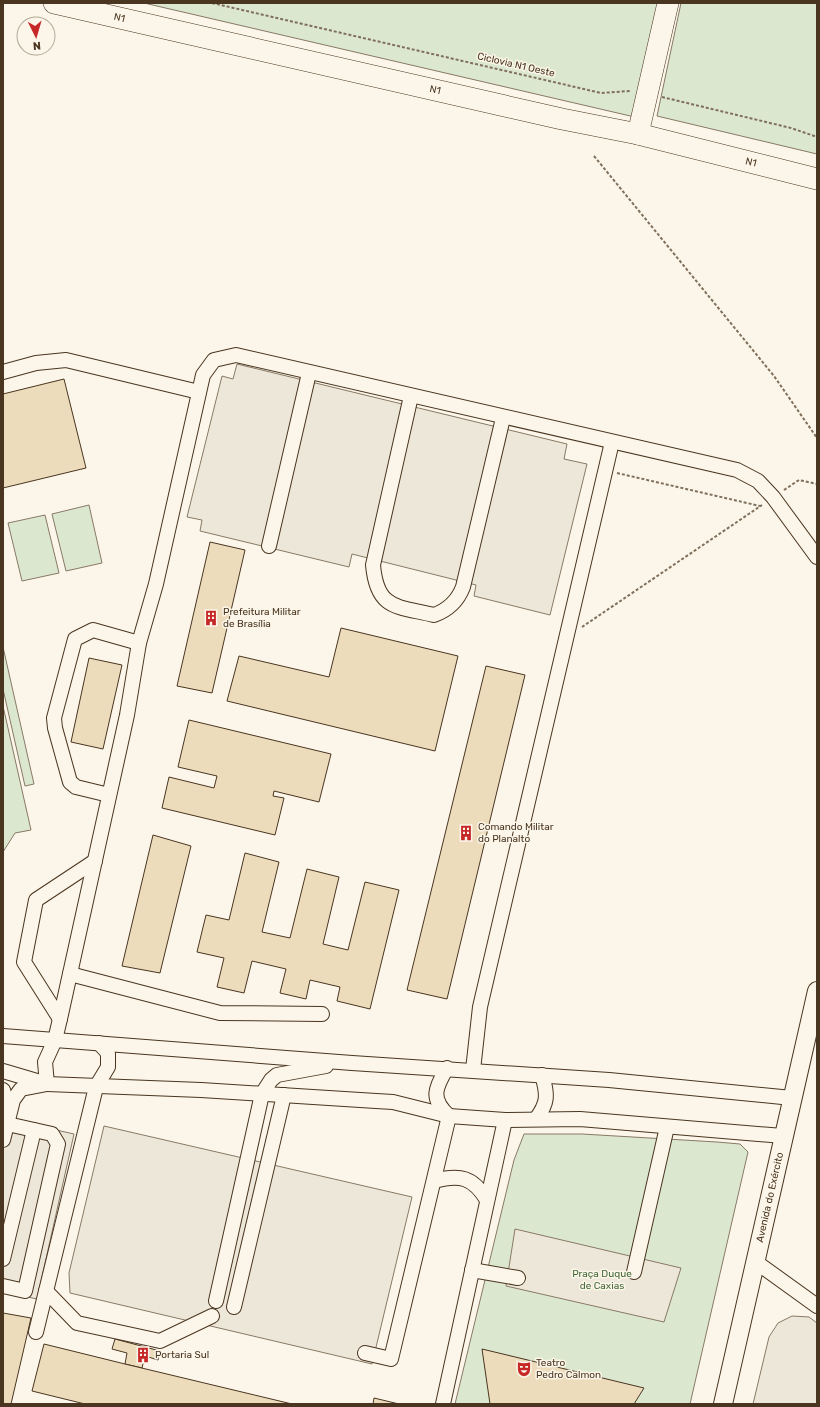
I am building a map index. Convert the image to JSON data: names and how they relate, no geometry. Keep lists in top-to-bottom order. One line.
{"streets":{"highway":["N1"],"main road":["Avenida do Exército"],"path":["Ciclovia N1 Oeste"]},"parks":["Praça Duque de Caxias"],"places":{"building":["Prefeitura Militar de Brasília","Comando Militar do Planalto","Portaria Sul"],"theatre":["Teatro Pedro Calmon"]},"north":"bottom"}
